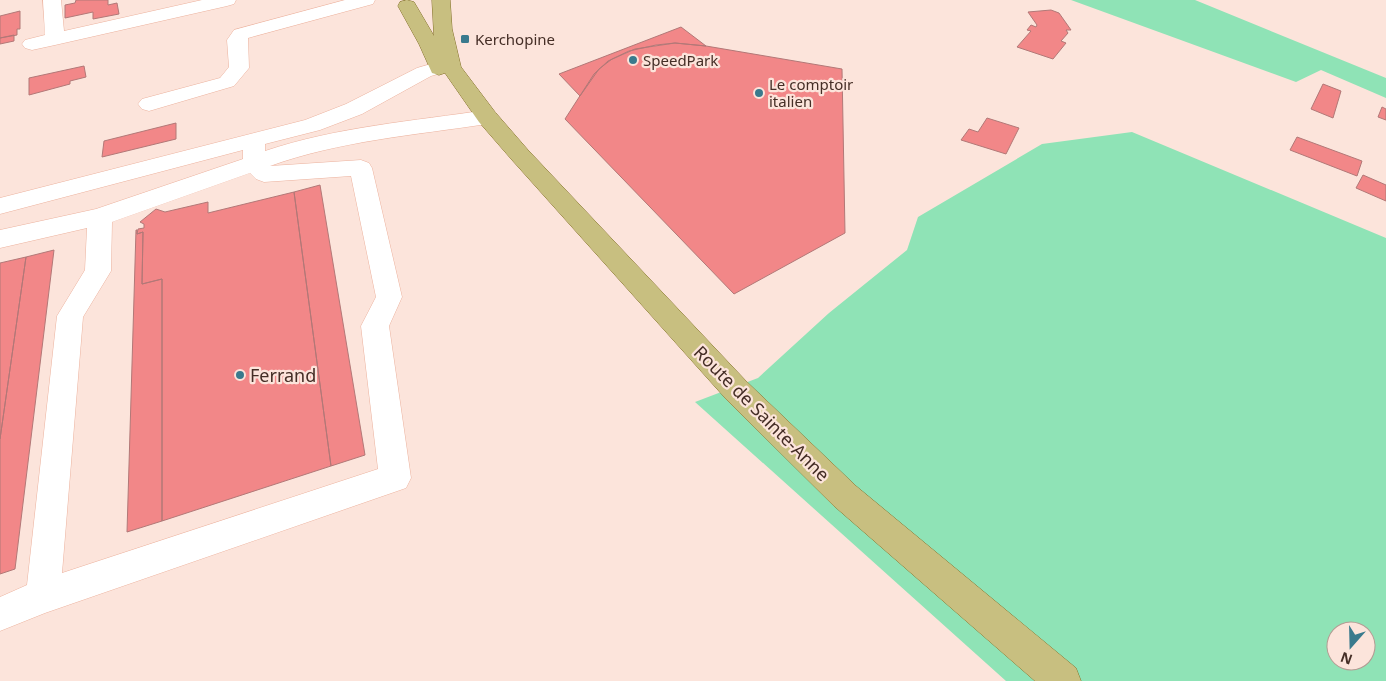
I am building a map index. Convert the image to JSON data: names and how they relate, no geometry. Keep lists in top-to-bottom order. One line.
{"streets":{"main road":["Route de Sainte-Anne"]},"places":{"transit":["Kerchopine"],"other":["SpeedPark","Le comptoir italien","Ferrand"]},"north":"bottom"}
